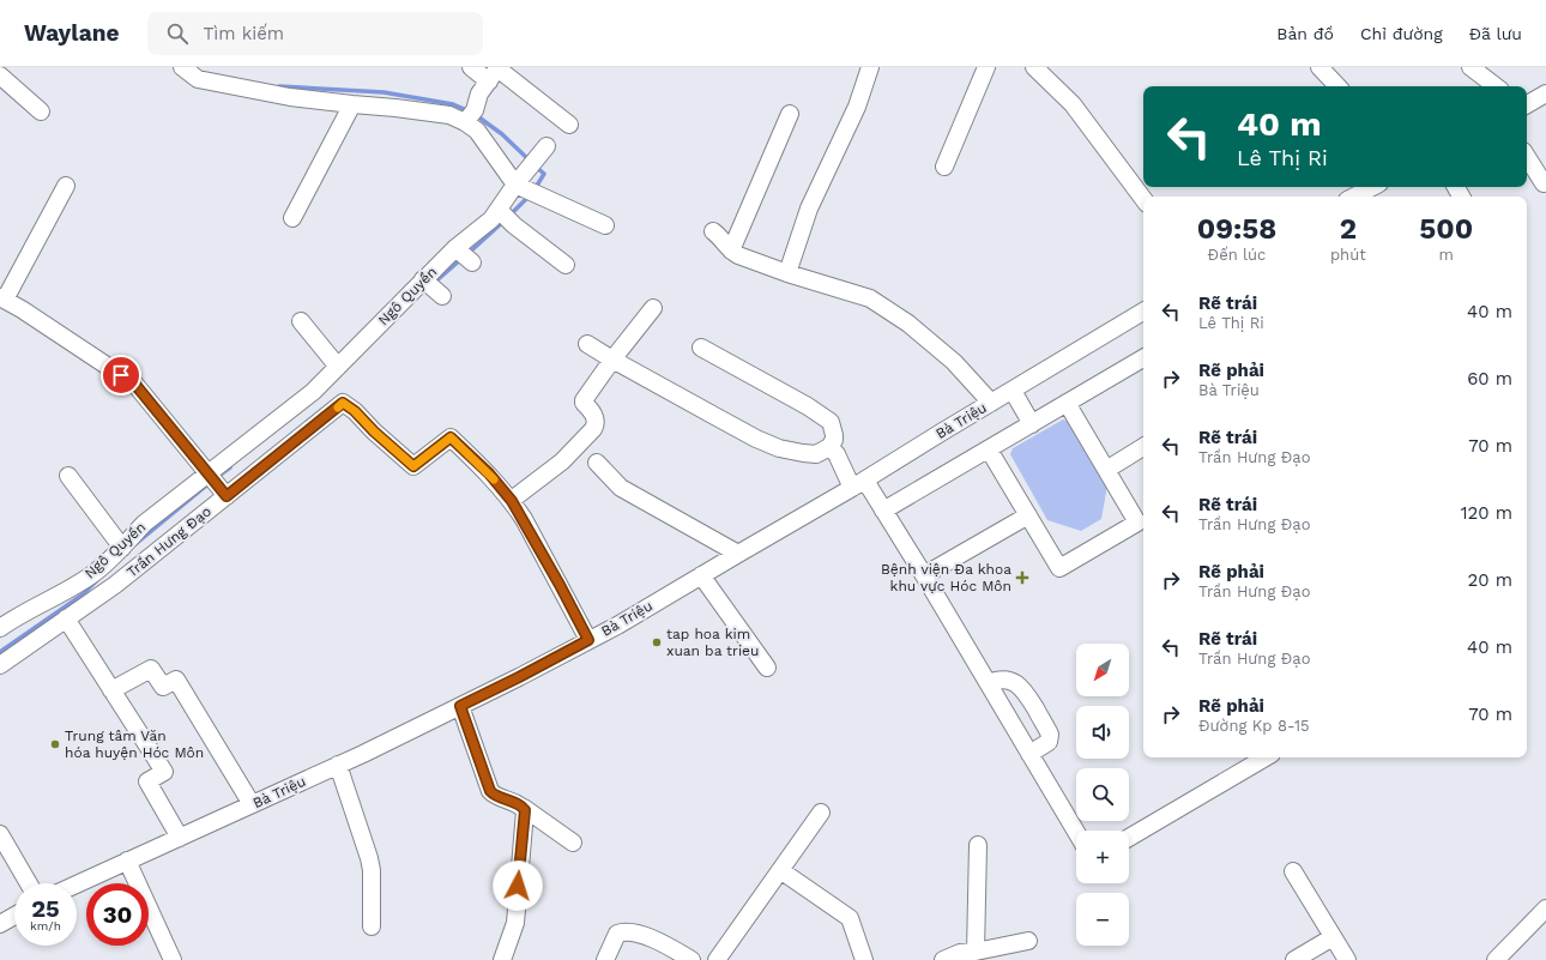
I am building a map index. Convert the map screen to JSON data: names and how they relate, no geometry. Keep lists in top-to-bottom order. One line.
{"streets":{"street":["Ngô Quyền","Bà Triệu","Trần Hưng Đạo"]},"crossings":[["Bà Triệu","Trần Hưng Đạo"]],"places":{"health":["Bệnh viện Đa khoa khu vực Hóc Môn"],"other":["tap hoa kim xuan ba trieu","Trung tâm Văn hóa huyện Hóc Môn"]},"north":"bottom left","page":{"header":"Waylane","search":"Tìm kiếm","nav":["Bản đồ","Chỉ đường","Đã lưu"],"turn":["40 m","Lê Thị Ri"],"eta":["09:58","Đến lúc","2","phút","500","m"],"list":[{"name":"Rẽ trái","note":"Lê Thị Ri","value":"40 m"},{"name":"Rẽ phải","note":"Bà Triệu","value":"60 m"},{"name":"Rẽ trái","note":"Trần Hưng Đạo","value":"70 m"},{"name":"Rẽ trái","note":"Trần Hưng Đạo","value":"120 m"},{"name":"Rẽ phải","note":"Trần Hưng Đạo","value":"20 m"},{"name":"Rẽ trái","note":"Trần Hưng Đạo","value":"40 m"},{"name":"Rẽ phải","note":"Đường Kp 8-15","value":"70 m"}],"map_buttons":["+","−"],"speed":"25 km/h","limit":"30"}}
